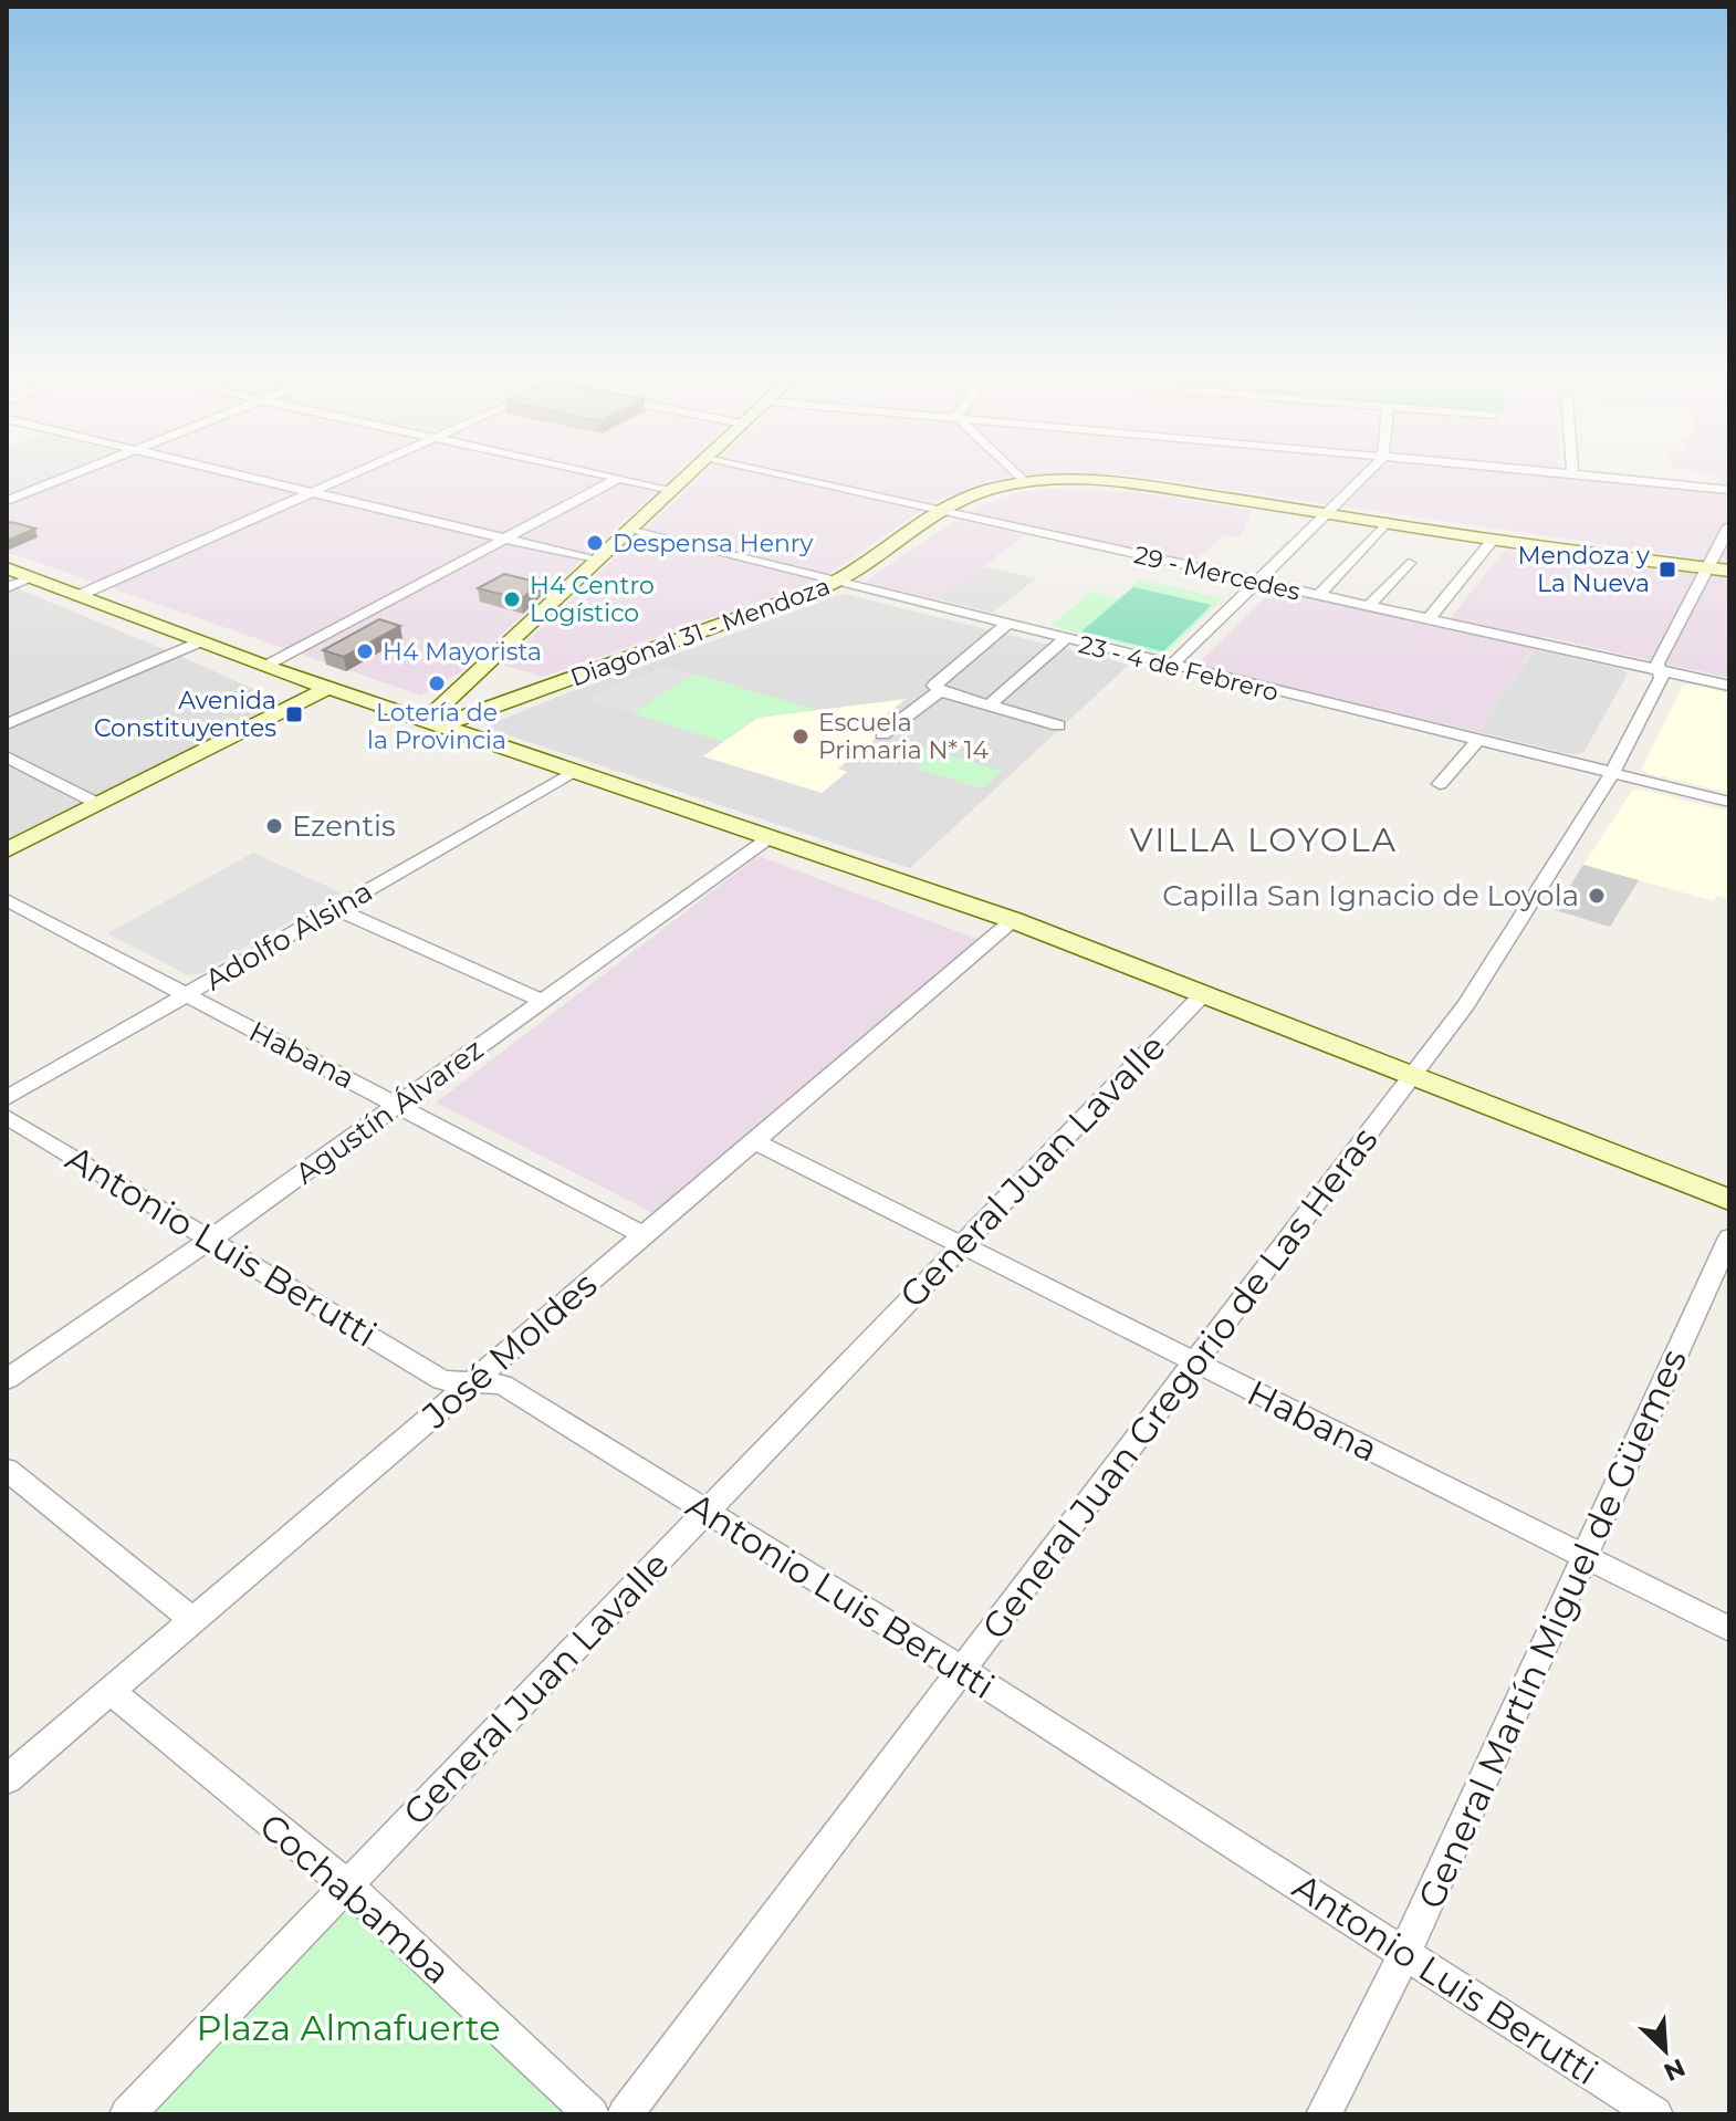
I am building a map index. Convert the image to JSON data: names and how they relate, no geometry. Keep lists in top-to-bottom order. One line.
{"streets":{"street":["29 - Mercedes","Diagonal 31 - Mendoza","23 - 4 de Febrero","Adolfo Alsina","Habana","Agustín Álvarez","General Juan Lavalle","Antonio Luis Berutti","José Moldes","General Juan Gregorio de Las Heras","General Martín Miguel de Güemes","Cochabamba"]},"crossings":[["29 - Mercedes","Diagonal 31 - Mendoza"],["29 - Mercedes","General Juan Gregorio de Las Heras"],["Diagonal 31 - Mendoza","23 - 4 de Febrero"],["Diagonal 31 - Mendoza","General Juan Gregorio de Las Heras"],["23 - 4 de Febrero","General Juan Gregorio de Las Heras"],["Adolfo Alsina","Habana"],["Habana","Agustín Álvarez"],["Habana","General Juan Lavalle"],["Habana","José Moldes"],["Habana","General Juan Gregorio de Las Heras"],["Habana","General Martín Miguel de Güemes"],["Agustín Álvarez","Antonio Luis Berutti"],["General Juan Lavalle","Antonio Luis Berutti"],["General Juan Lavalle","Cochabamba"],["Antonio Luis Berutti","José Moldes"],["Antonio Luis Berutti","General Juan Gregorio de Las Heras"],["Antonio Luis Berutti","General Martín Miguel de Güemes"],["José Moldes","Cochabamba"]],"districts":["VILLA LOYOLA"],"parks":["Plaza Almafuerte"],"places":{"other":["Despensa Henry","H4 Centro Logístico","H4 Mayorista","Lotería de la Provincia","Escuela Primaria N* 14","Ezentis","Capilla San Ignacio de Loyola"],"transit":["Mendoza y La Nueva","Avenida Constituyentes"]},"north":"bottom right"}
